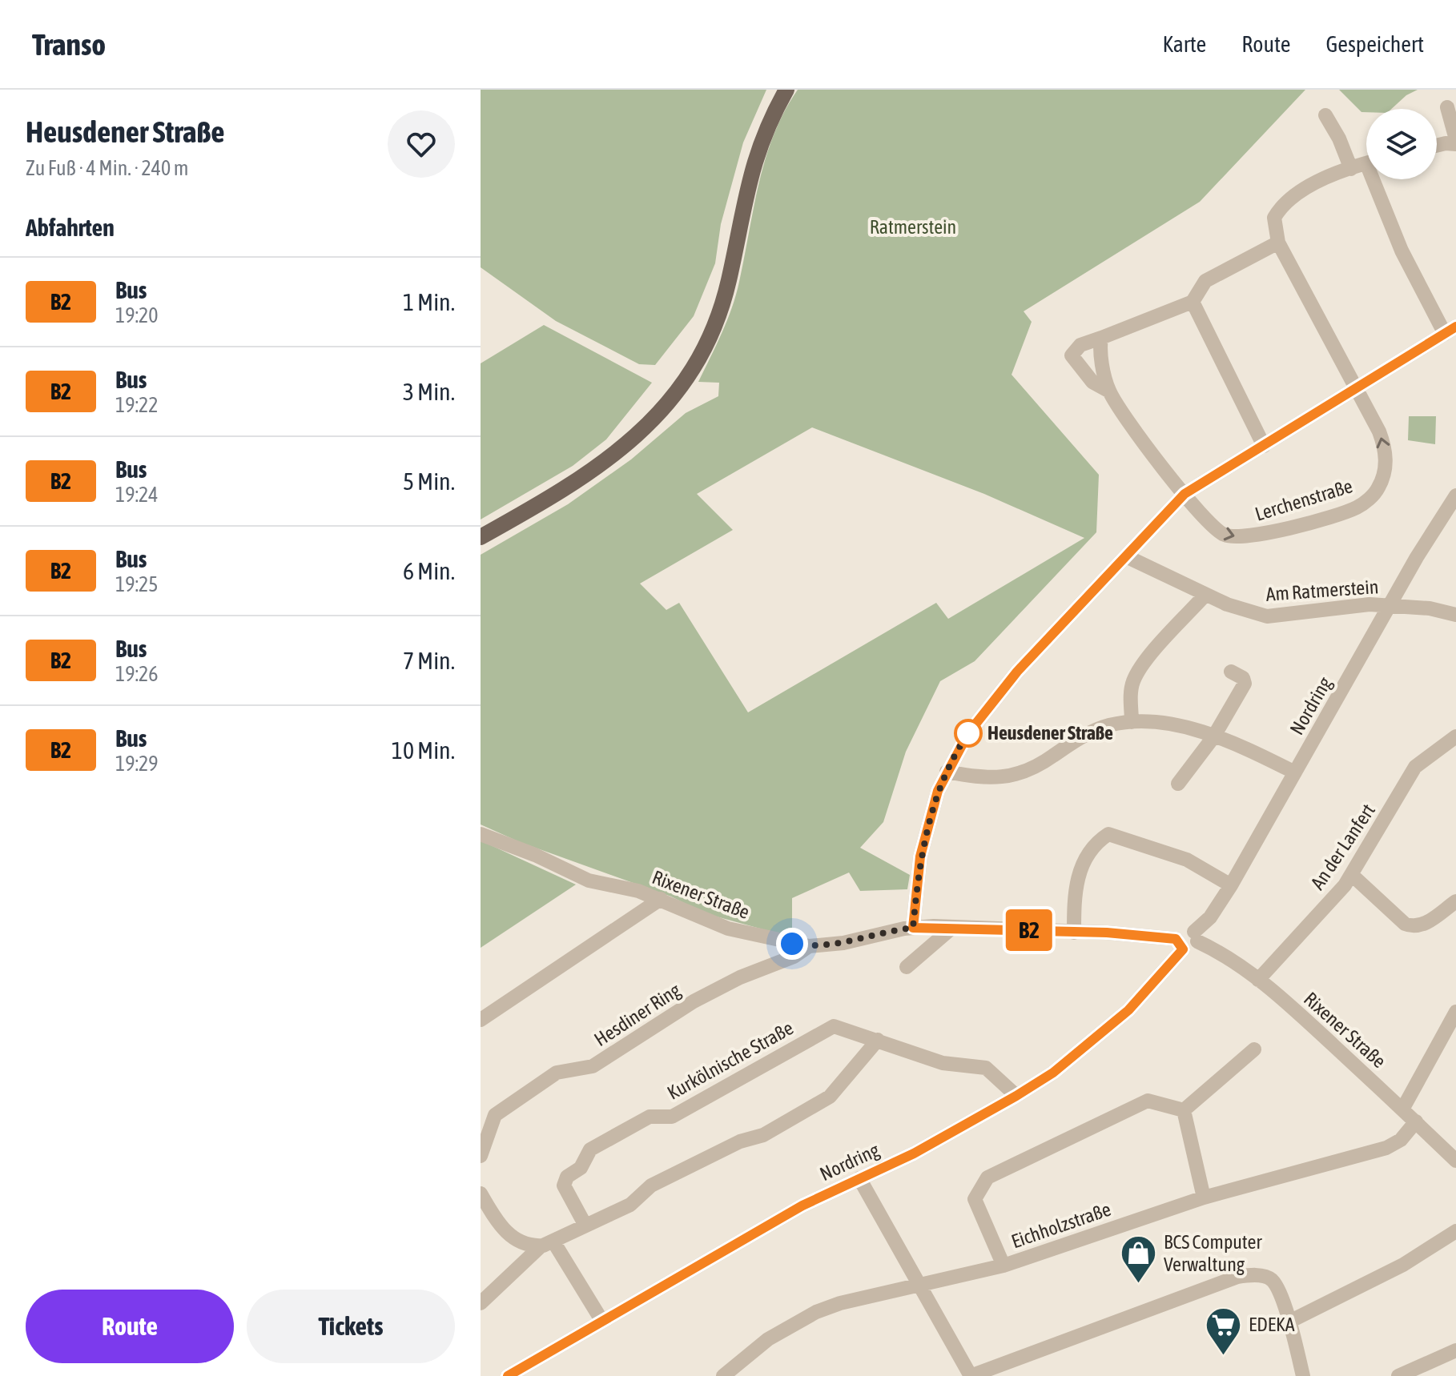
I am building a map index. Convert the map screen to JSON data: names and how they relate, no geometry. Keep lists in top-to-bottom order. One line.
{"streets":{"street":["Lerchenstraße","Am Ratmerstein","Nordring","An der Lanfert","Rixener Straße","Hesdiner Ring","Kurkölnische Straße","Eichholzstraße"]},"crossings":[["Am Ratmerstein","Nordring"],["Nordring","Rixener Straße"],["An der Lanfert","Rixener Straße"],["Rixener Straße","Hesdiner Ring"],["Rixener Straße","Eichholzstraße"]],"parks":["Ratmerstein"],"places":{"other":["Heusdener Straße"],"shop":["BCS Computer Verwaltung"],"supermarket":["EDEKA"]},"lines":["bus line B2"],"page":{"header":"Transo","nav":["Karte","Route","Gespeichert"],"heading":[["Heusdener Straße","Zu Fuß · 4 Min. · 240 m"],"Abfahrten"],"on_map":"B2","list":[{"mark":"B2","name":"Bus","note":"19:20","value":"1 Min."},{"mark":"B2","name":"Bus","note":"19:22","value":"3 Min."},{"mark":"B2","name":"Bus","note":"19:24","value":"5 Min."},{"mark":"B2","name":"Bus","note":"19:25","value":"6 Min."},{"mark":"B2","name":"Bus","note":"19:26","value":"7 Min."},{"mark":"B2","name":"Bus","note":"19:29","value":"10 Min."}],"buttons":["Route","Tickets"]}}
